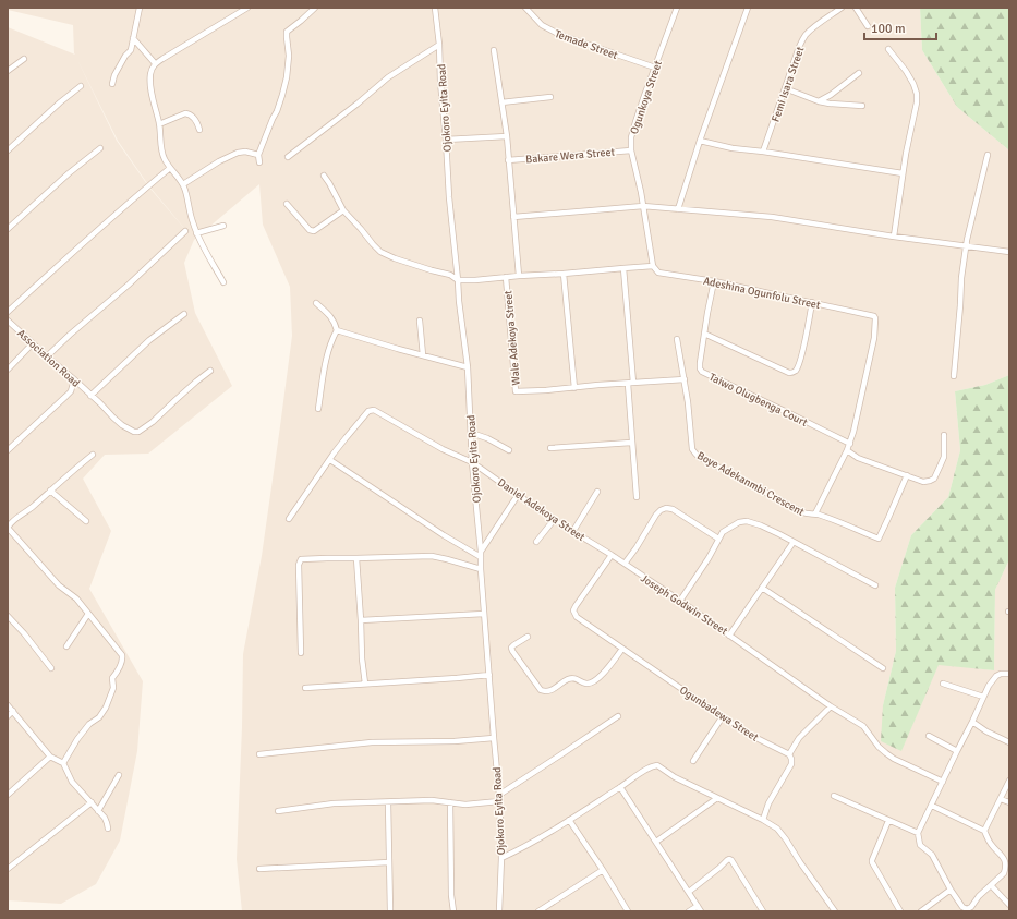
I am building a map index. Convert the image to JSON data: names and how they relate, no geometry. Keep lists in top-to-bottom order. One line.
{"streets":{"street":["Temade Street","Femi Isara Street","Ogunkoya Street","Ojokoro Eyita Road","Bakare Wera Street","Adeshina Ogunfolu Street","Wale Adekoya Street","Association Road","Taiwo Olugbenga Court","Boye Adekanmbi Crescent","Daniel Adekoya Street","Joseph Godwin Street","Ogunbadewa Street"]},"crossings":[["Temade Street","Ogunkoya Street"],["Ogunkoya Street","Bakare Wera Street"],["Ogunkoya Street","Adeshina Ogunfolu Street"],["Ojokoro Eyita Road","Daniel Adekoya Street"],["Adeshina Ogunfolu Street","Taiwo Olugbenga Court"],["Daniel Adekoya Street","Joseph Godwin Street"],["Daniel Adekoya Street","Ogunbadewa Street"],["Joseph Godwin Street","Ogunbadewa Street"]],"scale_bar":"100 m"}
